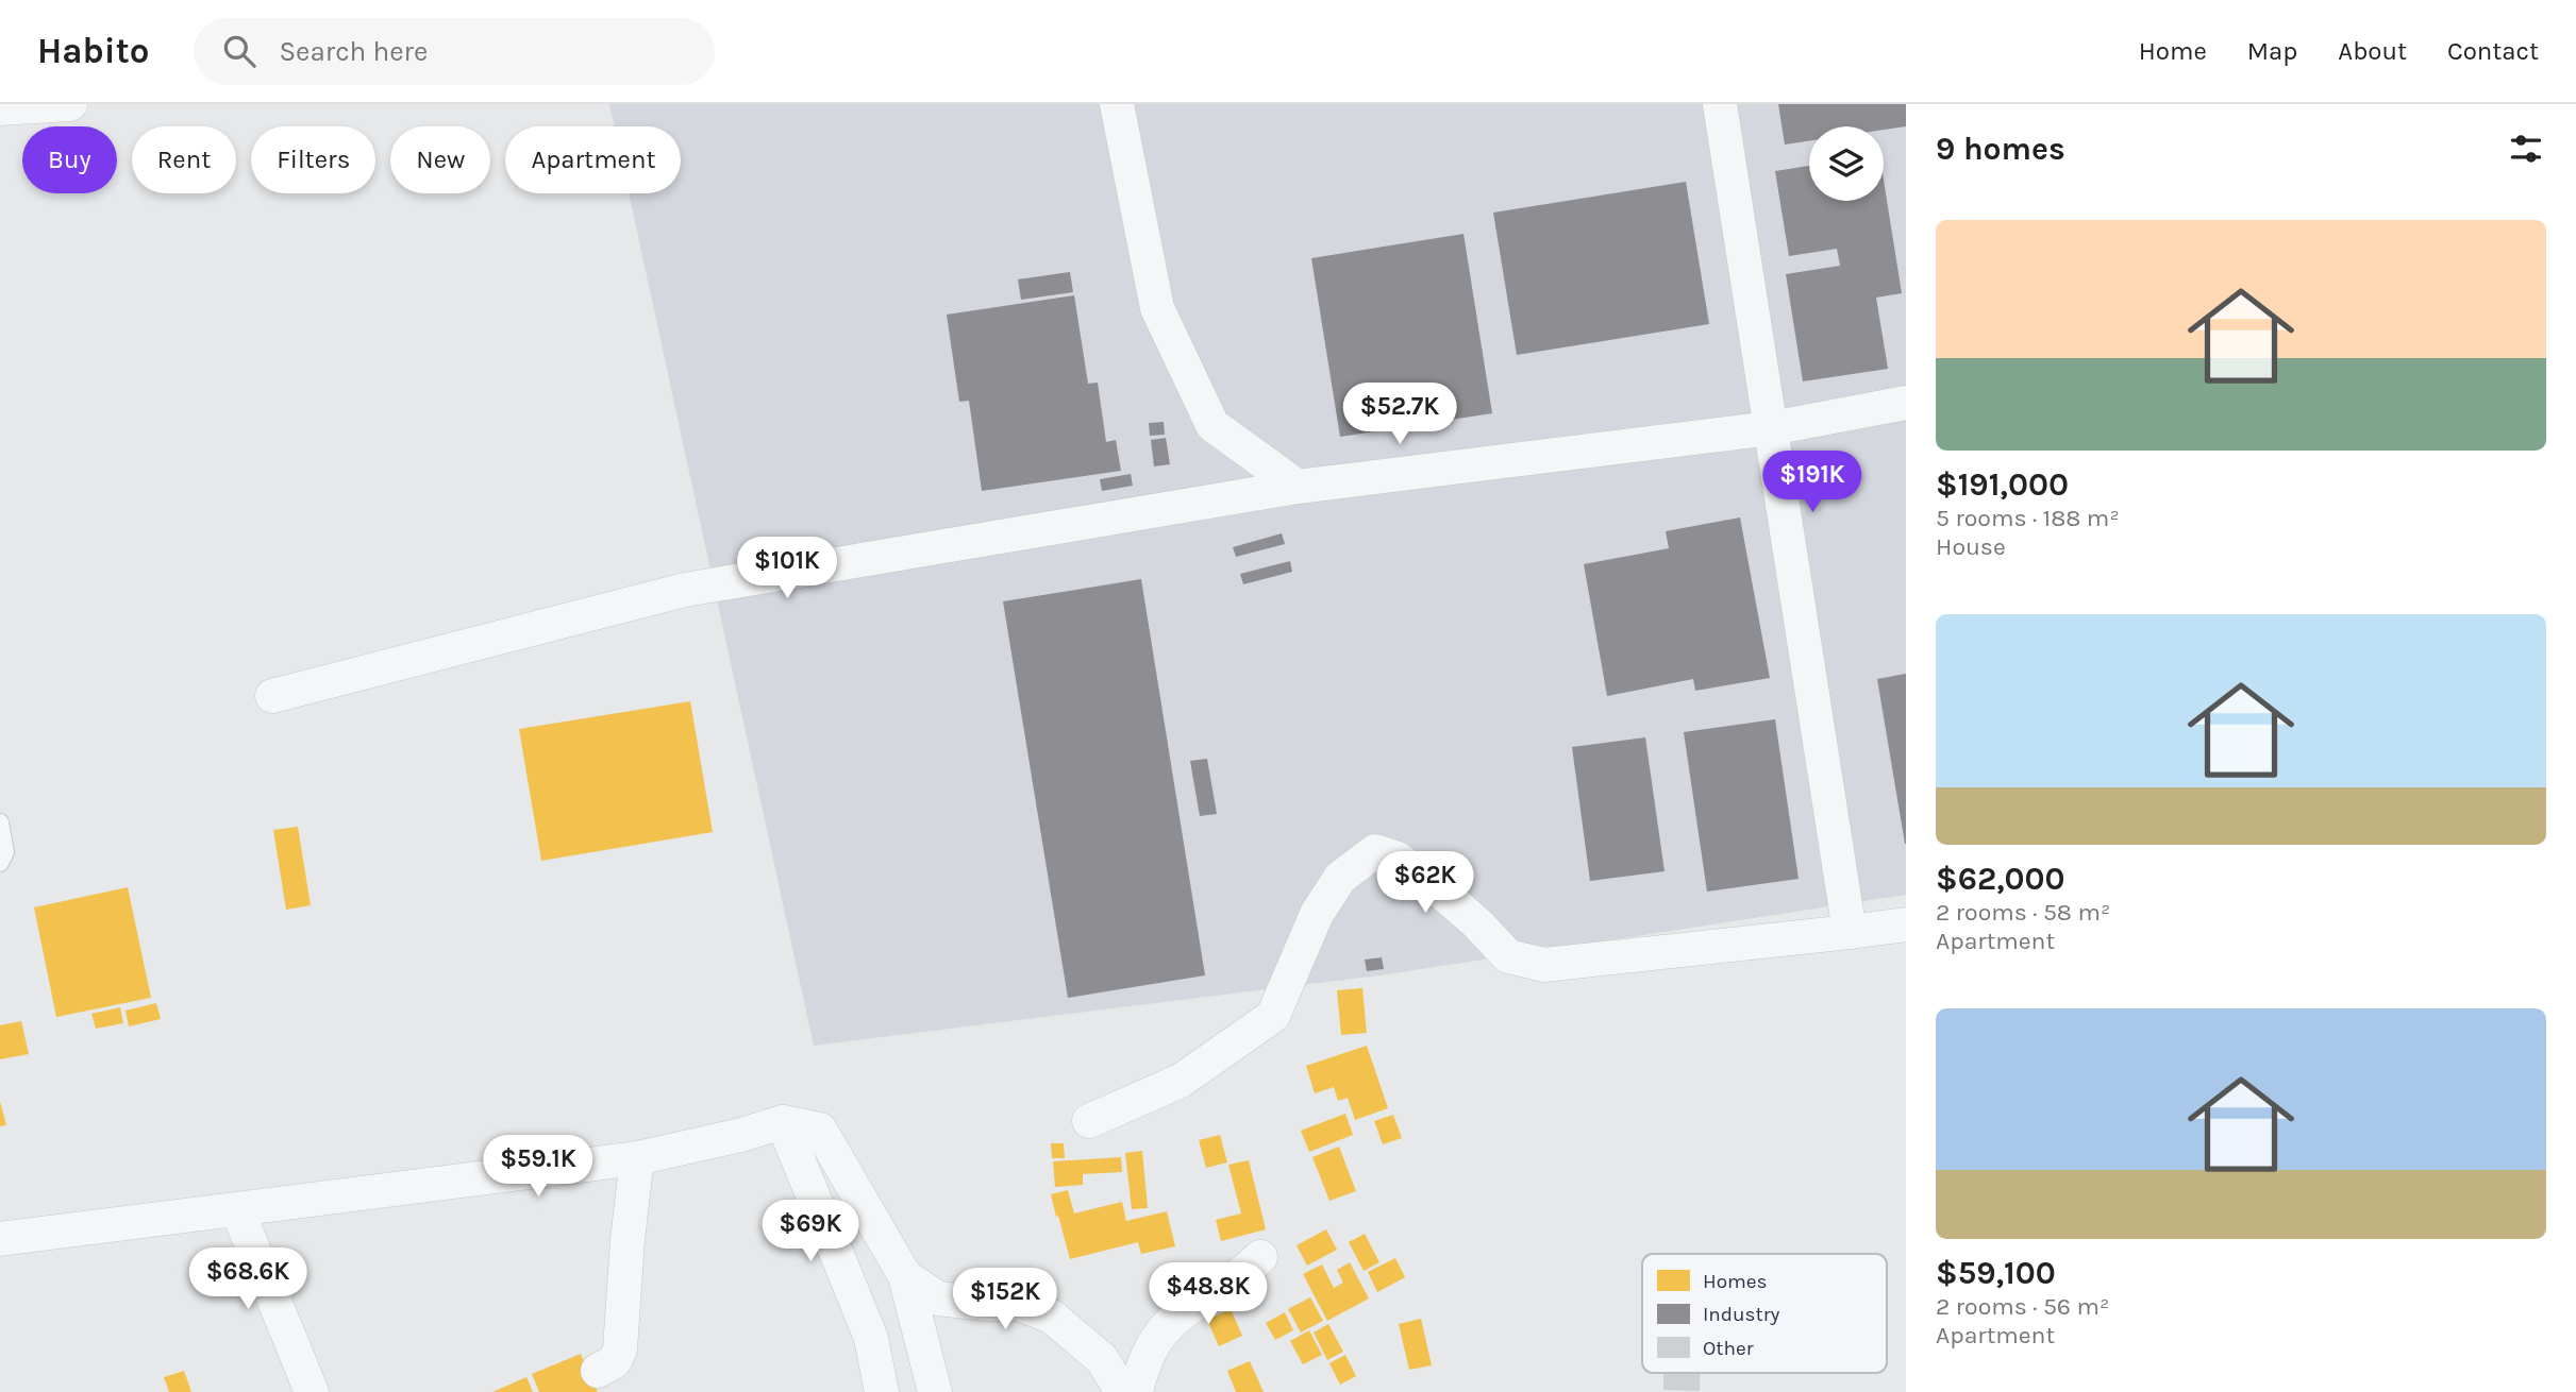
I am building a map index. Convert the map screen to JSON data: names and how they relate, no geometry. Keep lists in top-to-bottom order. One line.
{"legend":["Homes","Industry","Other"],"page":{"header":"Habito","search":"Search here","nav":["Home","Map","About","Contact"],"heading":"9 homes","chip":["Buy","Rent","Filters","New","Apartment"],"list":[{"name":"$191,000","note":"5 rooms · 188 m² · House"},{"name":"$62,000","note":"2 rooms · 58 m² · Apartment"},{"name":"$59,100","note":"2 rooms · 56 m² · Apartment"}],"price":["$52.7K","$191K","$101K","$62K","$59.1K","$69K","$68.6K","$48.8K","$152K"]}}
